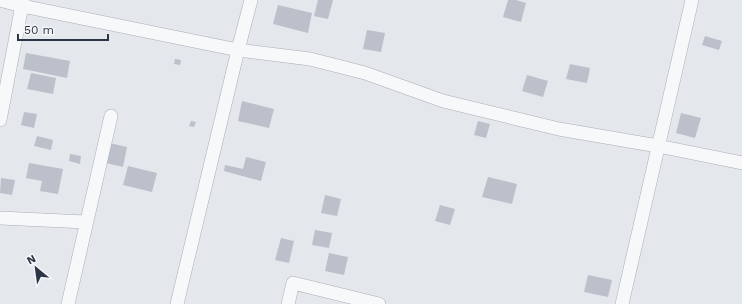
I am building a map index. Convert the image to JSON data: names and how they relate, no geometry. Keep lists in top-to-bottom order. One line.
{"scale_bar":"50 m","north":"top left"}
